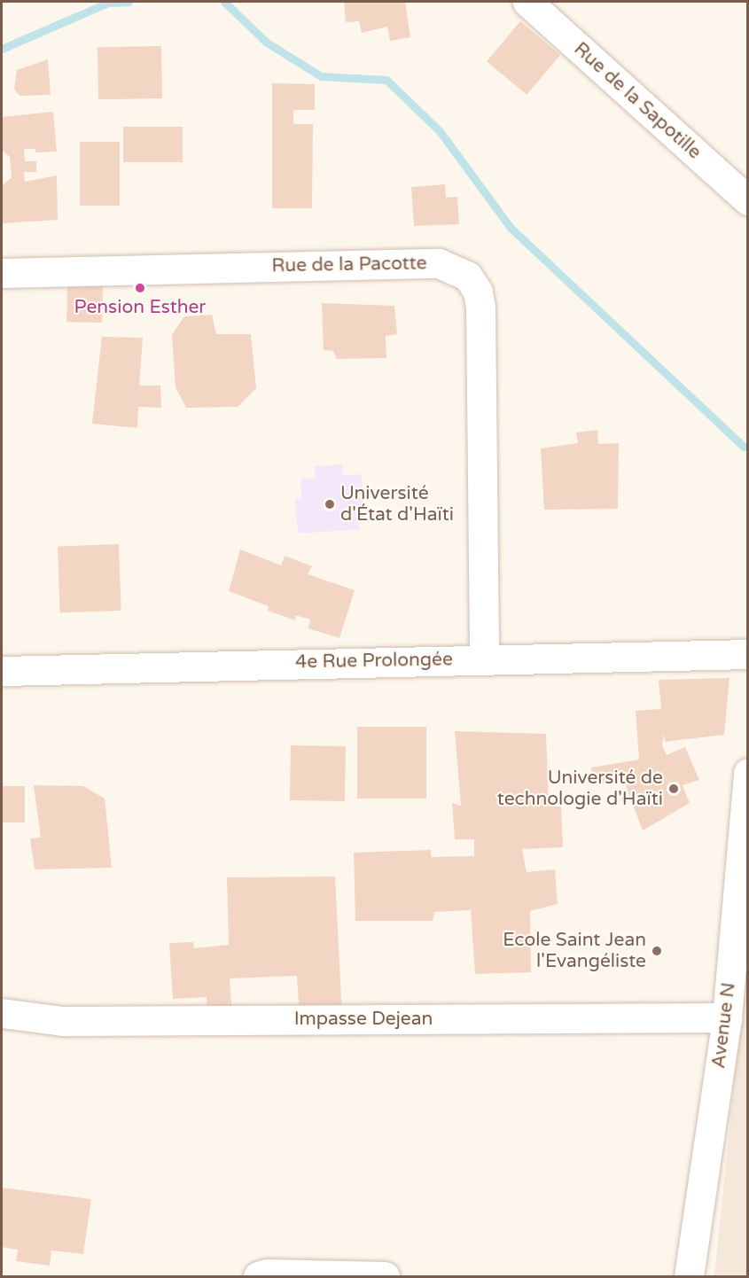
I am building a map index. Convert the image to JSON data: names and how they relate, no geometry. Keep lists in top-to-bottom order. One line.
{"streets":{"street":["Rue de la Sapotille","Rue de la Pacotte","4e Rue Prolongée","Impasse Dejean","Avenue N"]},"crossings":[["Rue de la Pacotte","4e Rue Prolongée"],["Impasse Dejean","Avenue N"]],"places":["Pension Esther","Université d'État d'Haïti","Université de technologie d'Haïti","Ecole Saint Jean l'Evangéliste"]}
